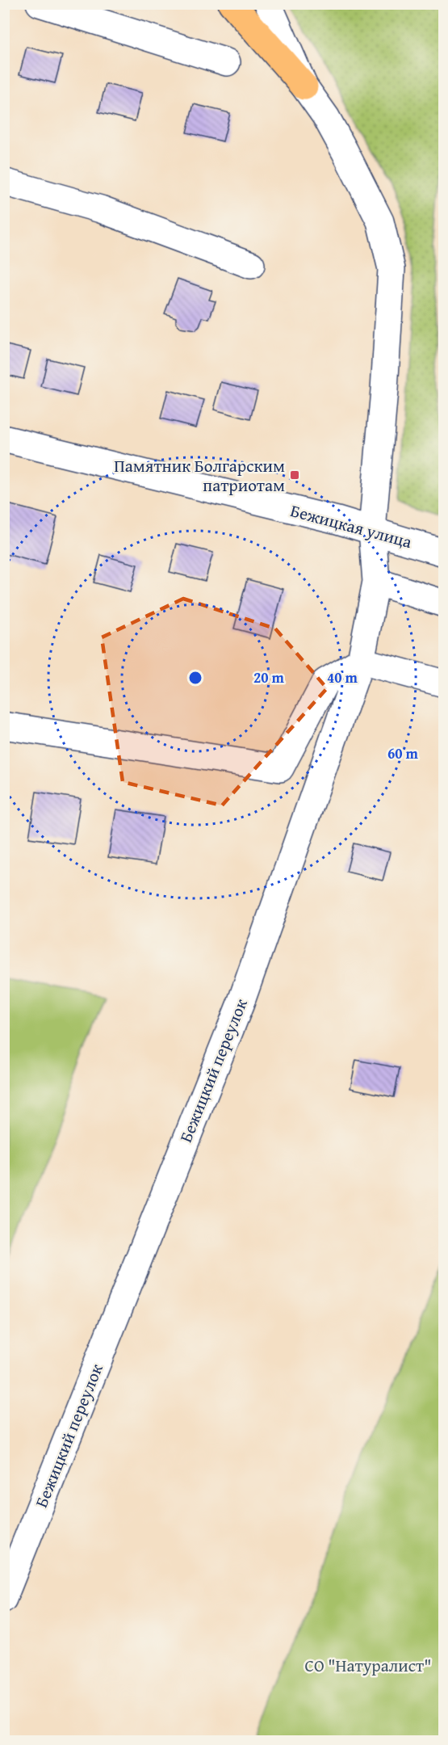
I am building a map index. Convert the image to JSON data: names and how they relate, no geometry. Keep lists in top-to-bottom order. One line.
{"streets":{"street":["Бежицкая улица","Бежицкий переулок"]},"crossings":[["Бежицкая улица","Бежицкий переулок"]],"parks":["СО \"Натуралист\""],"places":{"transit":["Памятник Болгарским патриотам"]},"rings":["20 m","40 m","60 m"]}
